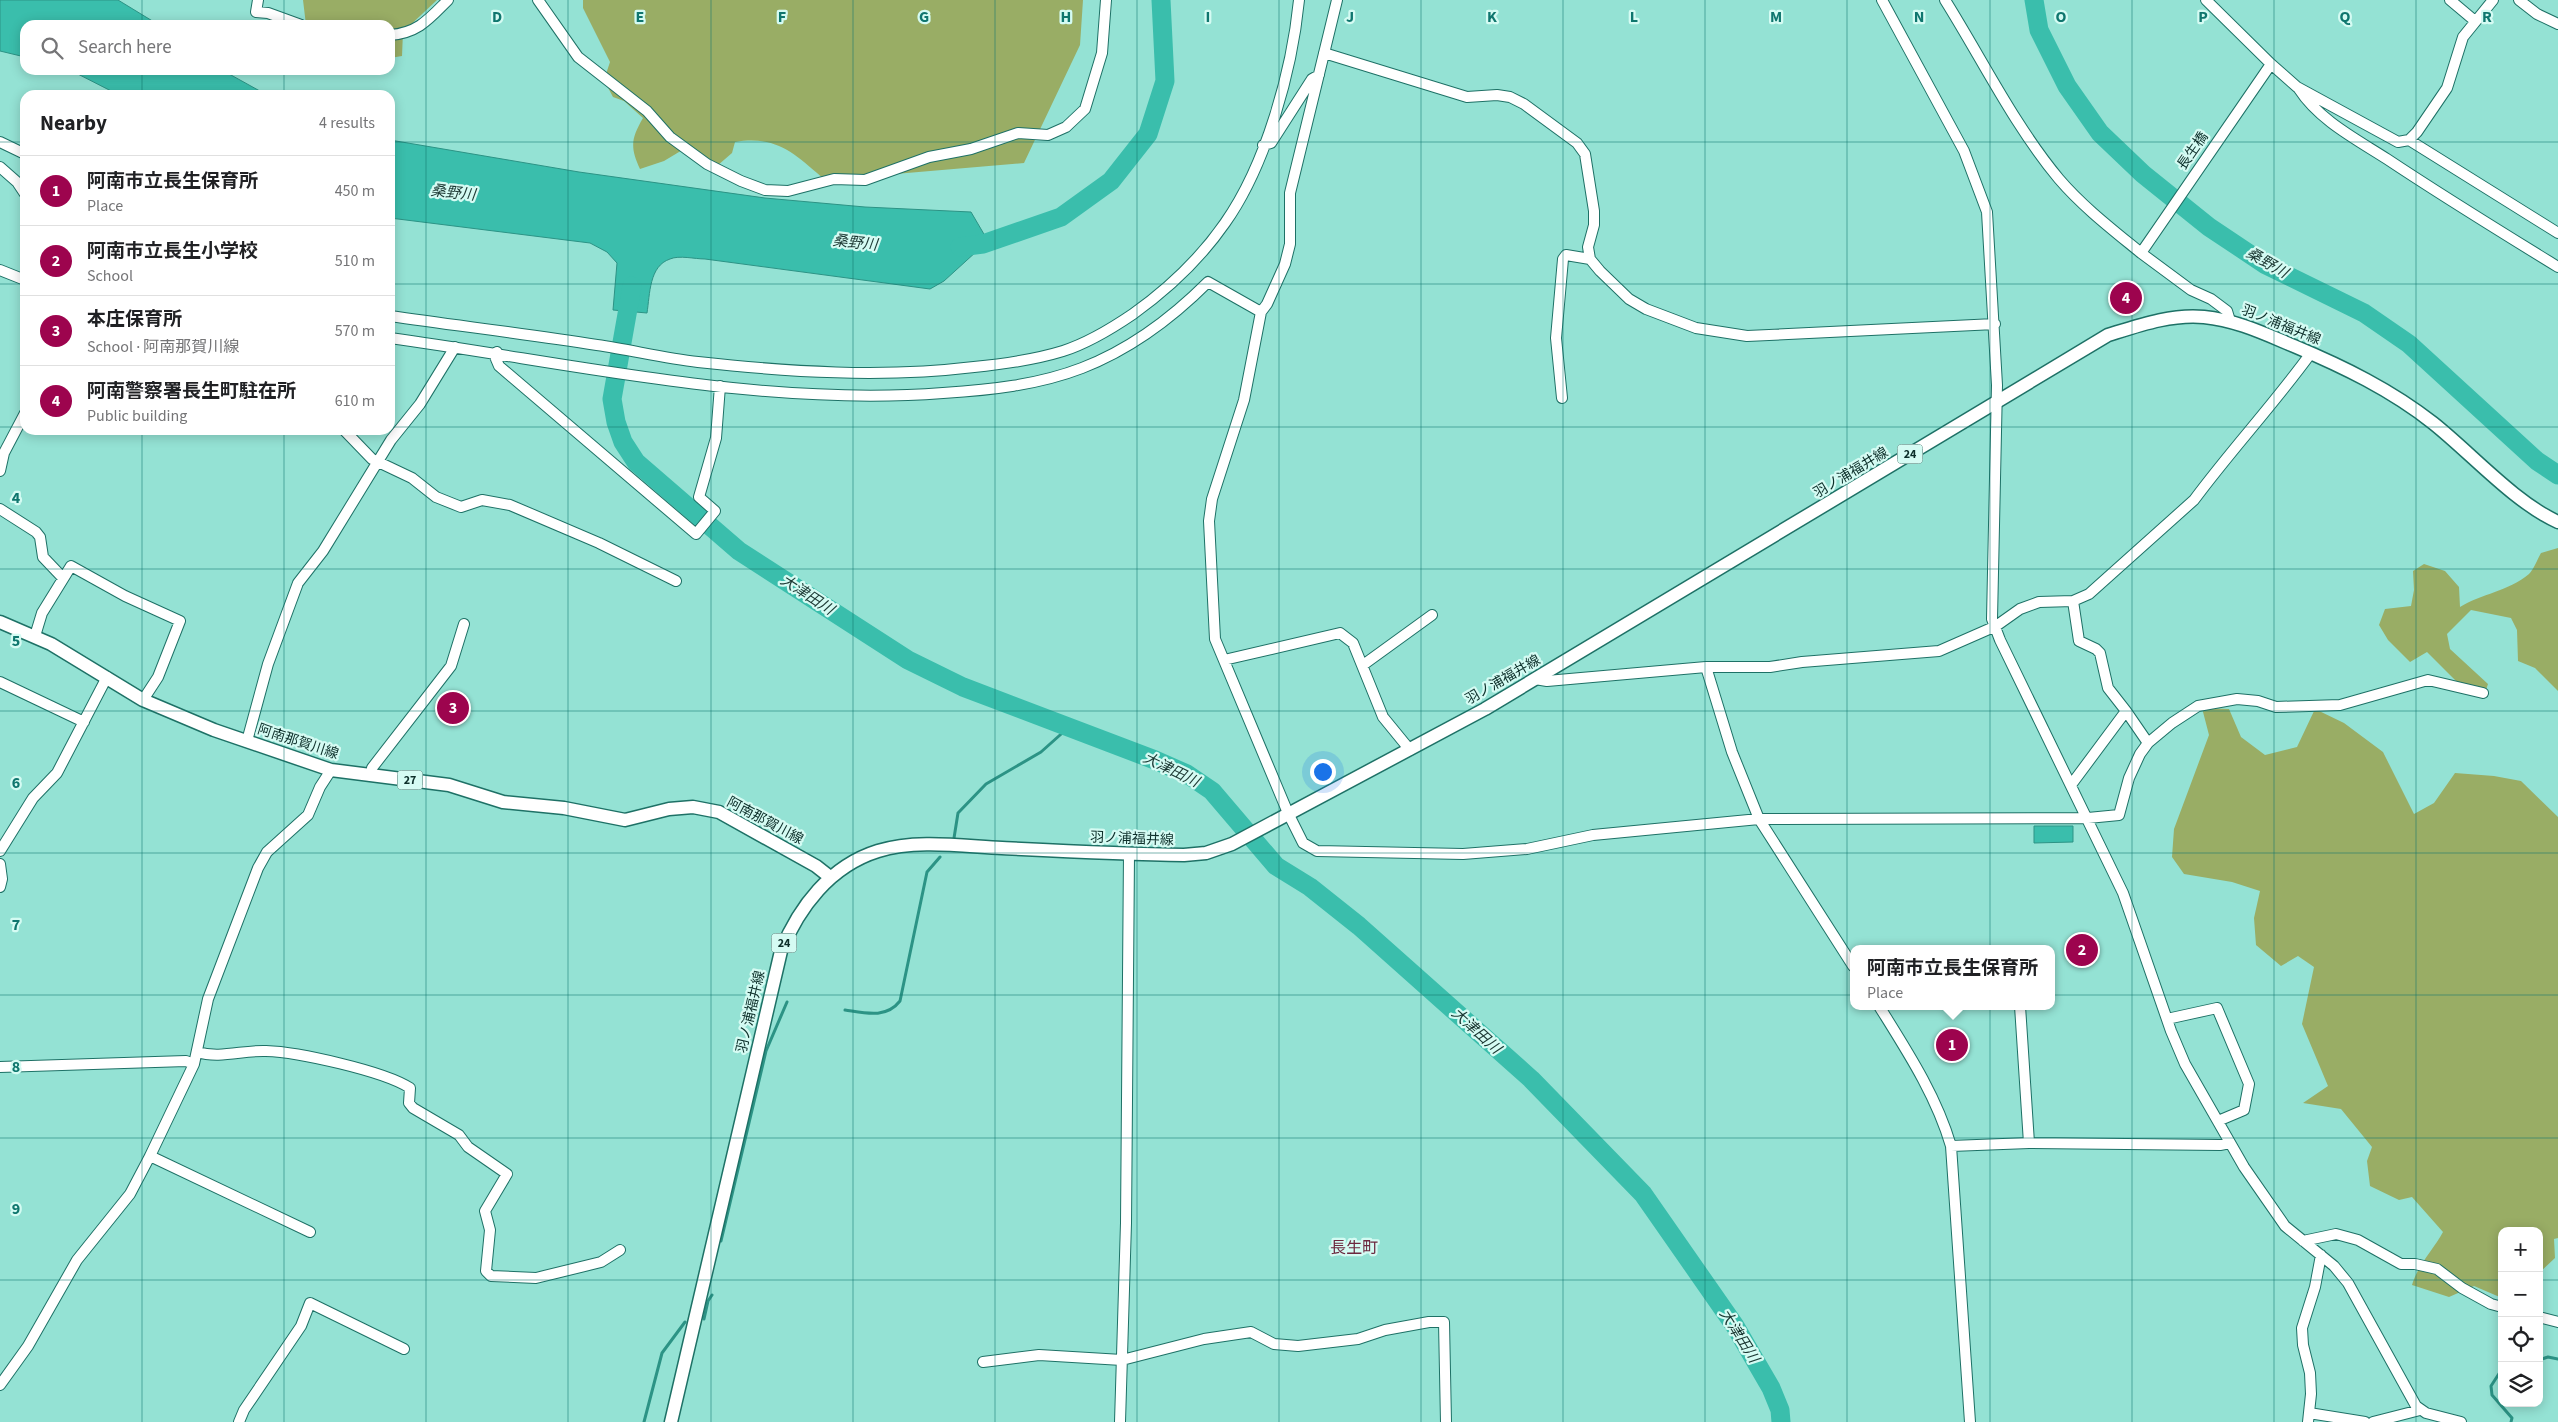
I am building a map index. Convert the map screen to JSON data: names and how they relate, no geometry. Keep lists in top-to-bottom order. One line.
{"streets":{"main road":["羽ノ浦福井線","24","阿南那賀川線","27"],"street":["長生橋"]},"crossings":[["羽ノ浦福井線","阿南那賀川線"]],"districts":["長生町"],"water":["桑野川","大津田川"],"page":{"search":"Search here","heading":["Nearby","4 results"],"list":[{"mark":"1","name":"阿南市立長生保育所","note":"Place","value":"450 m"},{"mark":"2","name":"阿南市立長生小学校","note":"School","value":"510 m"},{"mark":"3","name":"本庄保育所","note":"School · 阿南那賀川線","value":"570 m"},{"mark":"4","name":"阿南警察署長生町駐在所","note":"Public building","value":"610 m"}],"pins":["4","3","2","1"],"popup":["阿南市立長生保育所","Place"],"map_buttons":["+","−"]},"grid":{"columns":["D","E","F","G","H","I","J","K","L","M","N","O","P","Q","R"],"rows":["4","5","6","7","8","9"]}}
